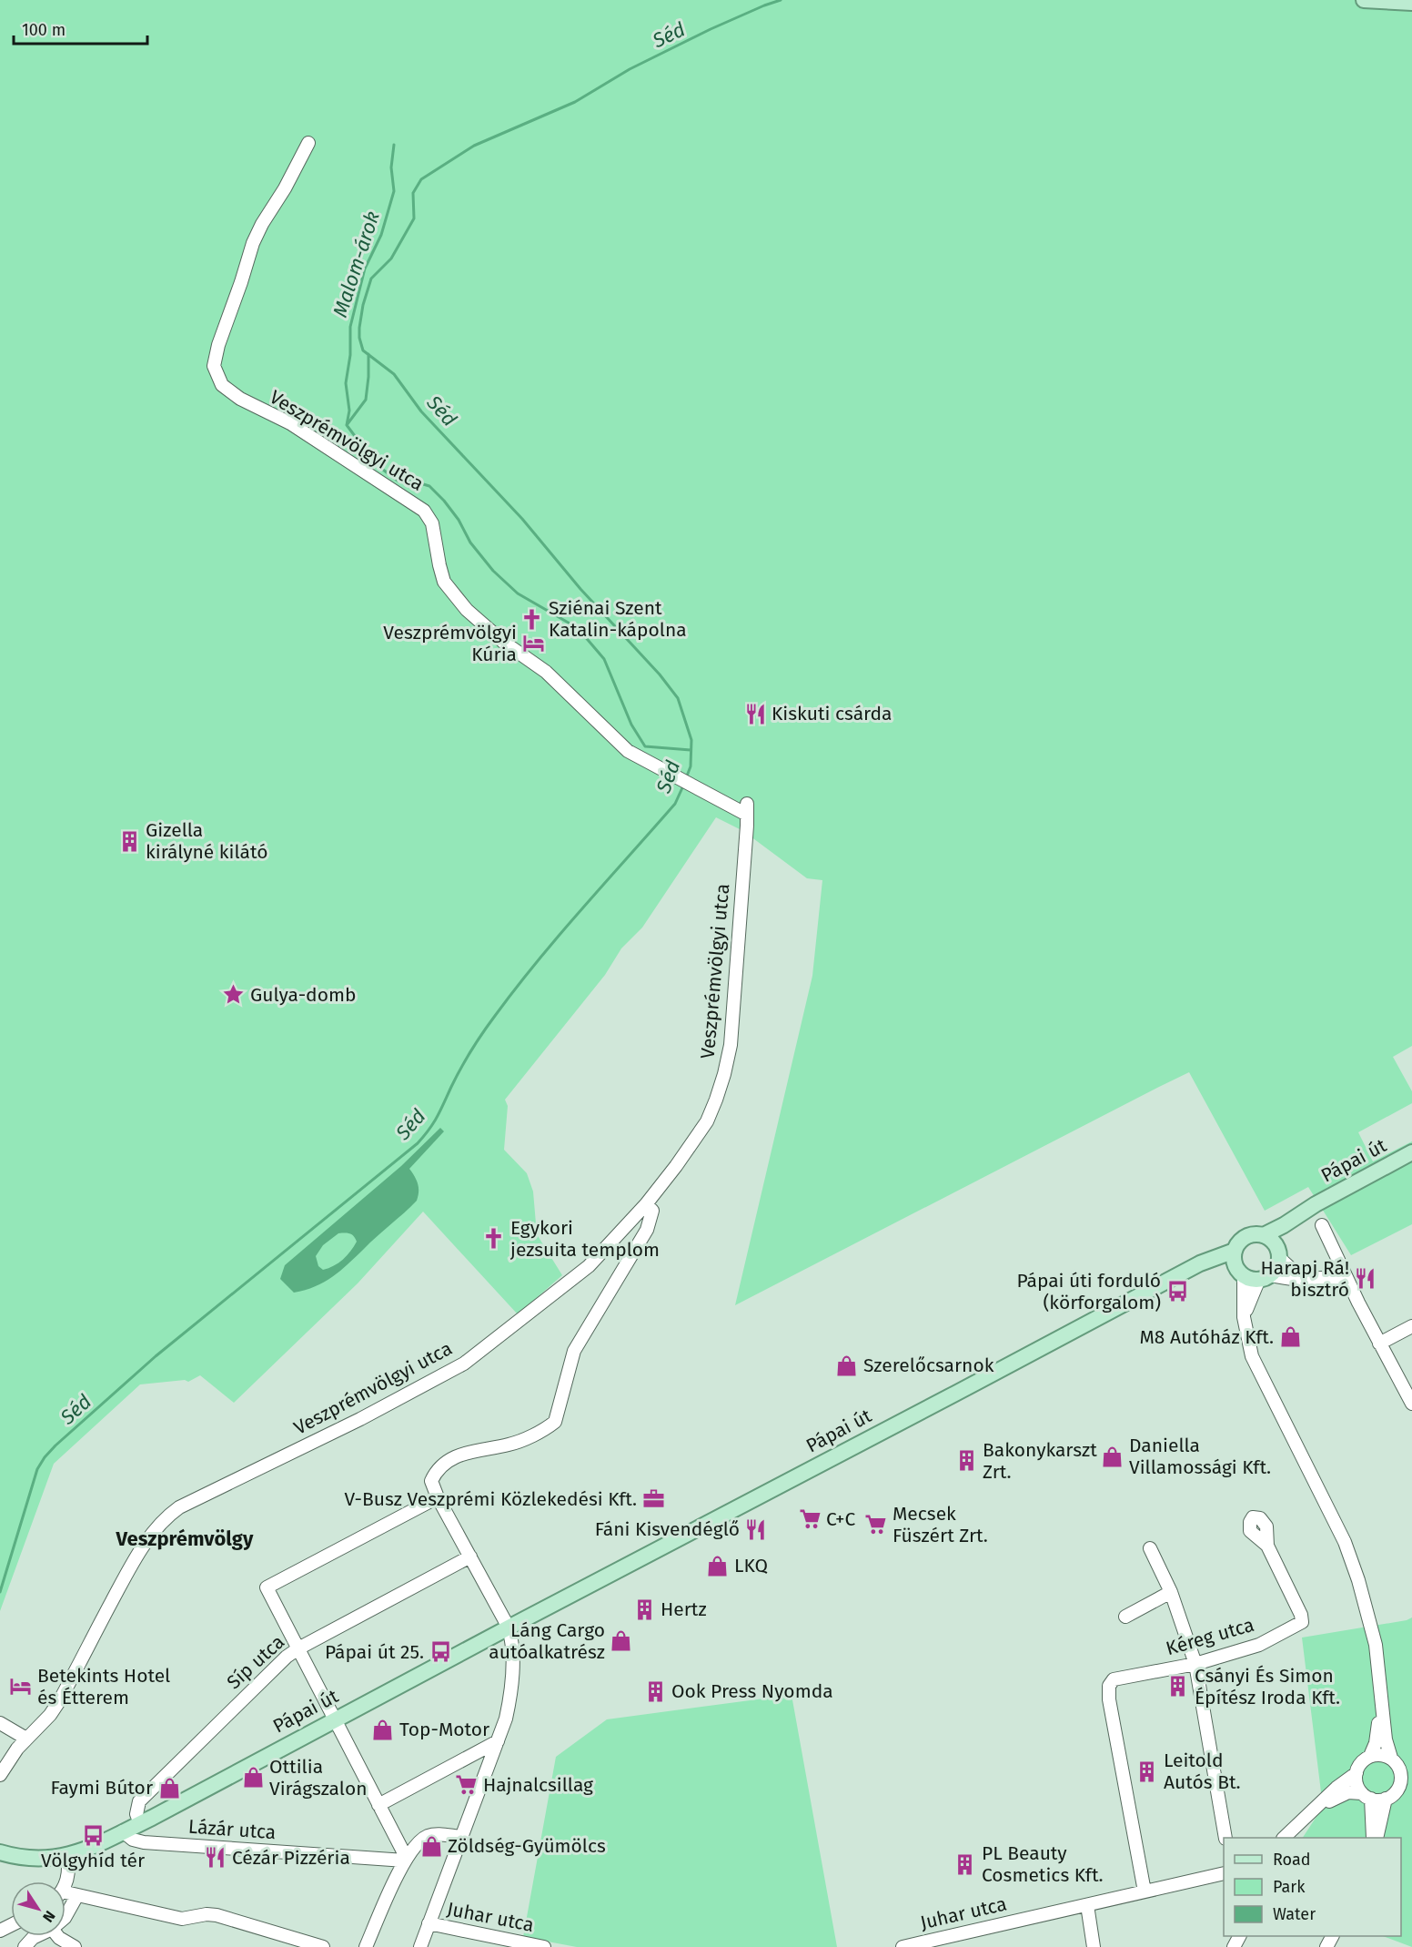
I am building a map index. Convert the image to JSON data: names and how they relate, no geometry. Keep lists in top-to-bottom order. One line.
{"streets":{"main road":["Pápai út"],"street":["Veszprémvölgyi utca","Kéreg utca","Síp utca","Lázár utca","Juhar utca"]},"crossings":[["Pápai út","Síp utca"],["Pápai út","Lázár utca"],["Kéreg utca","Juhar utca"]],"districts":["Veszprémvölgy"],"water":["Séd","Malom-árok"],"places":{"church":["Sziénai Szent Katalin-kápolna","Egykori jezsuita templom"],"hotel":["Veszprémvölgyi Kúria","Betekints Hotel és Étterem"],"restaurant":["Kiskuti csárda","Harapj Rá! bisztró","Fáni Kisvendéglő","Cézár Pizzéria"],"building":["Gizella királyné kilátó","Bakonykarszt Zrt.","Hertz","Csányi És Simon Építész Iroda Kft.","Ook Press Nyomda","Leitold Autós Bt.","PL Beauty Cosmetics Kft."],"place":["Gulya-domb"],"bus stop":["Pápai úti forduló (körforgalom)","Pápai út 25.","Völgyhíd tér"],"shop":["M8 Autóház Kft.","Szerelőcsarnok","Daniella Villamossági Kft.","LKQ","Láng Cargo autóalkatrész","Top-Motor","Ottilia Virágszalon","Faymi Bútor","Zöldség-Gyümölcs"],"office":["V-Busz Veszprémi Közlekedési Kft."],"supermarket":["C+C","Mecsek Füszért Zrt.","Hajnalcsillag"]},"legend":["Road","Park","Water"],"scale_bar":"100 m","north":"bottom right"}
